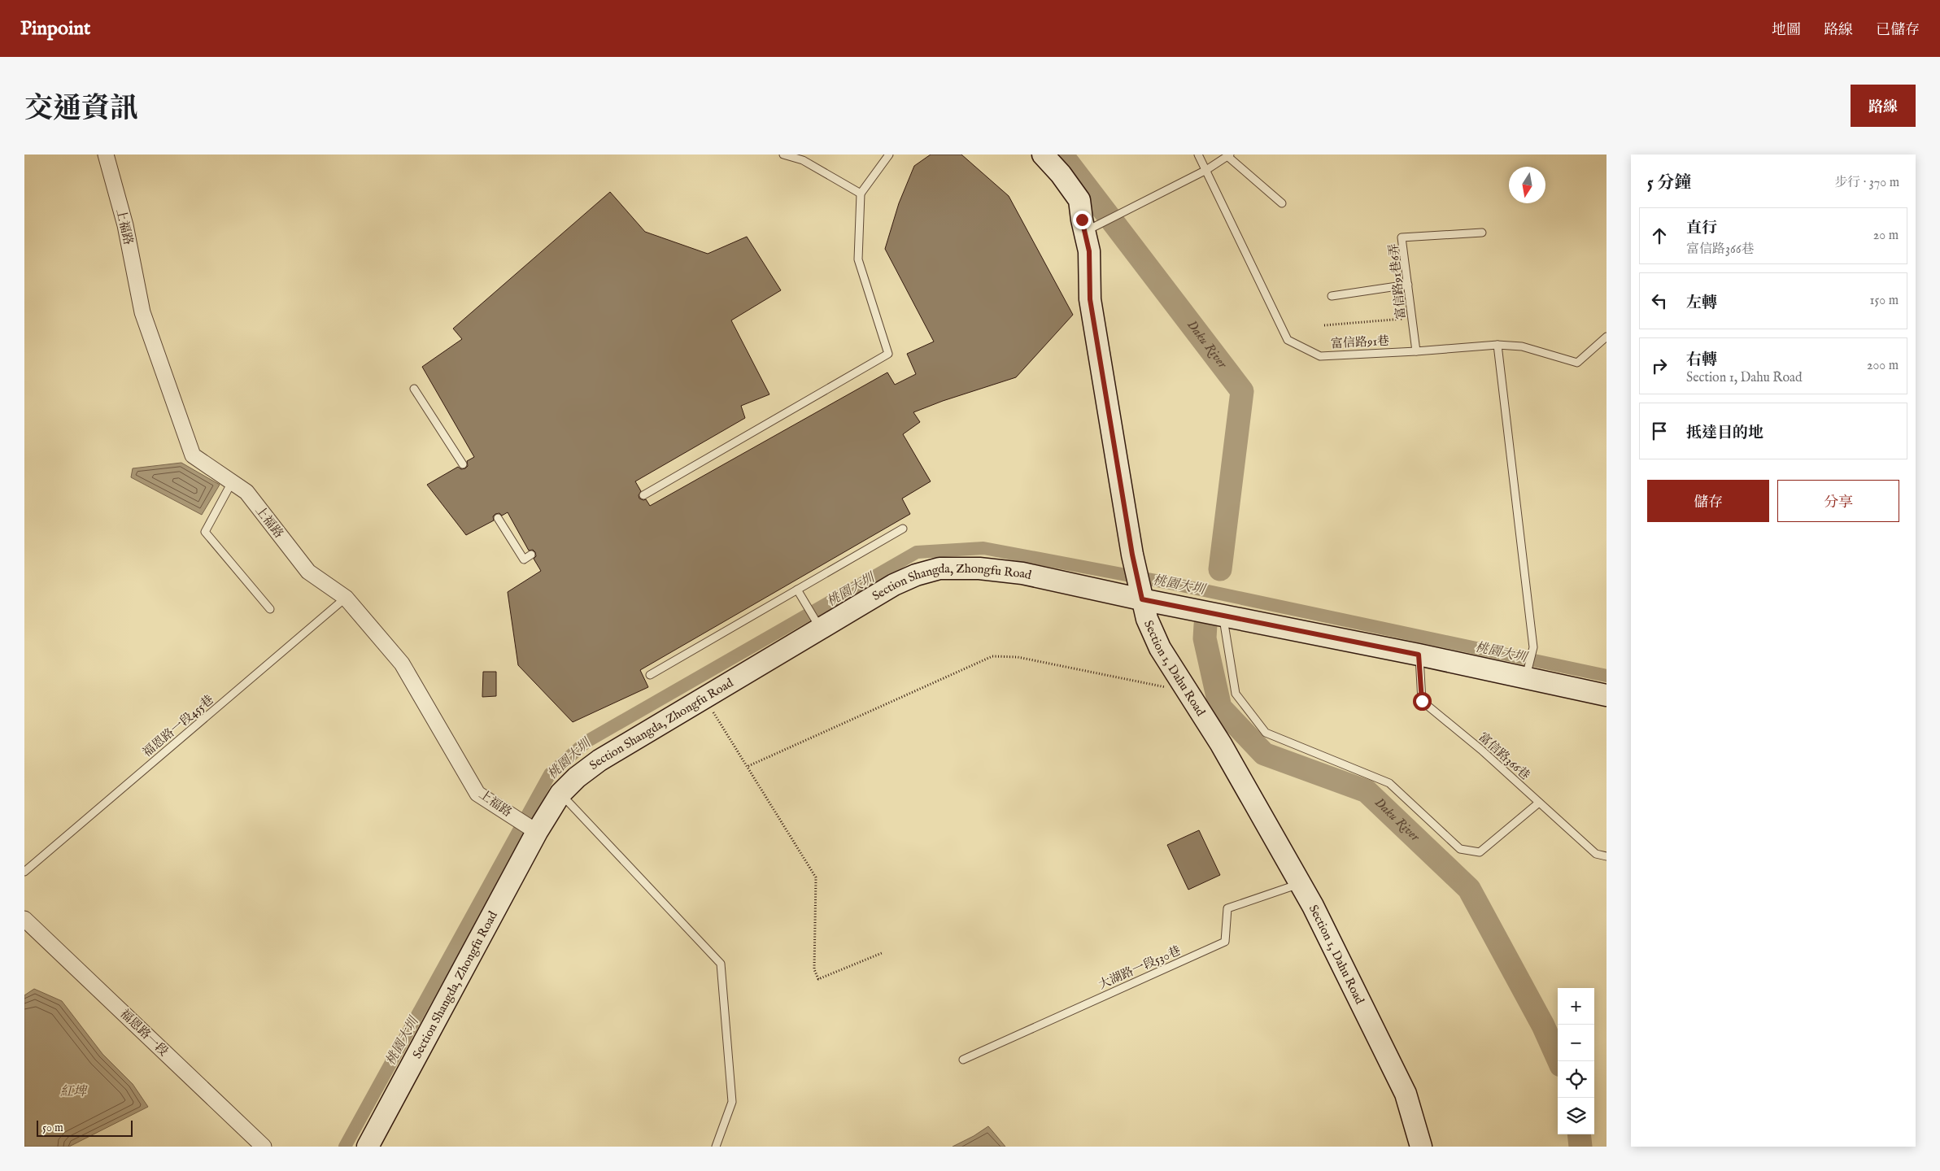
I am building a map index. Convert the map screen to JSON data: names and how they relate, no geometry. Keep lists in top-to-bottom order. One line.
{"streets":{"street":["上福路","Section Shangda, Zhongfu Road","Section 1, Dahu Road","福恩路一段"],"lane":["富信路91巷6弄","富信路91巷","福恩路一段455巷","富信路366巷","大湖路一段530巷"]},"crossings":[["上福路","Section Shangda, Zhongfu Road"],["上福路","福恩路一段455巷"],["富信路91巷6弄","富信路91巷"],["Section Shangda, Zhongfu Road","Section 1, Dahu Road"],["Section Shangda, Zhongfu Road","富信路366巷"],["Section 1, Dahu Road","大湖路一段530巷"]],"water":["Daku River","桃園大圳","紅埤"],"scale_bar":"50 m","north":"bottom","page":{"header":"Pinpoint","nav":["地圖","路線","已儲存"],"title":"交通資訊","buttons":["路線",["儲存","分享"]],"heading":["5 分鐘","步行 · 370 m"],"list":[["直行","富信路366巷","20 m"],["左轉","150 m"],["右轉","Section 1, Dahu Road","200 m"],"抵達目的地"],"map_buttons":["+","−"],"scale":"50 m"}}
